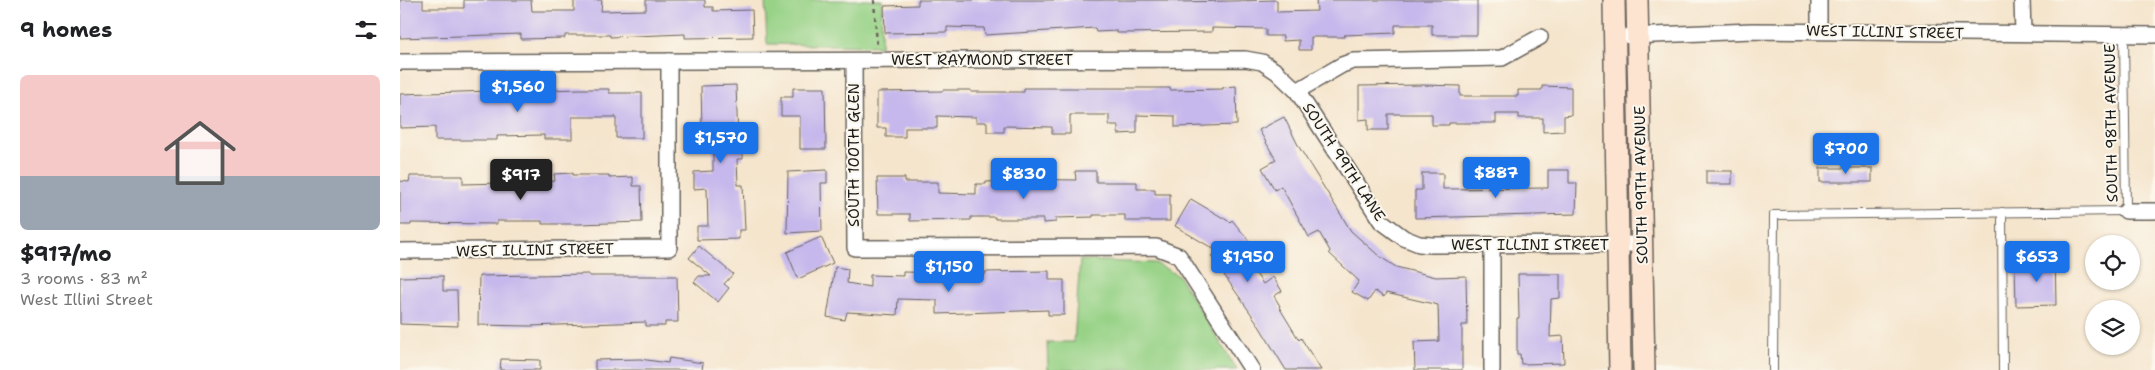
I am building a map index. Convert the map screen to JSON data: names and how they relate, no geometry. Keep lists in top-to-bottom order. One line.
{"streets":{"main road":["SOUTH 99TH AVENUE"],"street":["WEST ILLINI STREET","WEST RAYMOND STREET","SOUTH 100TH GLEN","SOUTH 99TH LANE"],"lane":["SOUTH 98TH AVENUE"]},"crossings":[["WEST ILLINI STREET","WEST RAYMOND STREET"],["WEST ILLINI STREET","SOUTH 98TH AVENUE"],["WEST ILLINI STREET","SOUTH 99TH LANE"],["WEST ILLINI STREET","SOUTH 99TH AVENUE"],["WEST RAYMOND STREET","SOUTH 100TH GLEN"],["WEST RAYMOND STREET","SOUTH 99TH LANE"]],"page":{"heading":"9 homes","list":[{"name":"$917/mo","note":"3 rooms · 83 m² · West Illini Street"}],"price":["$1,560","$1,570","$700","$887","$830","$917","$1,950","$653","$1,150"]}}
